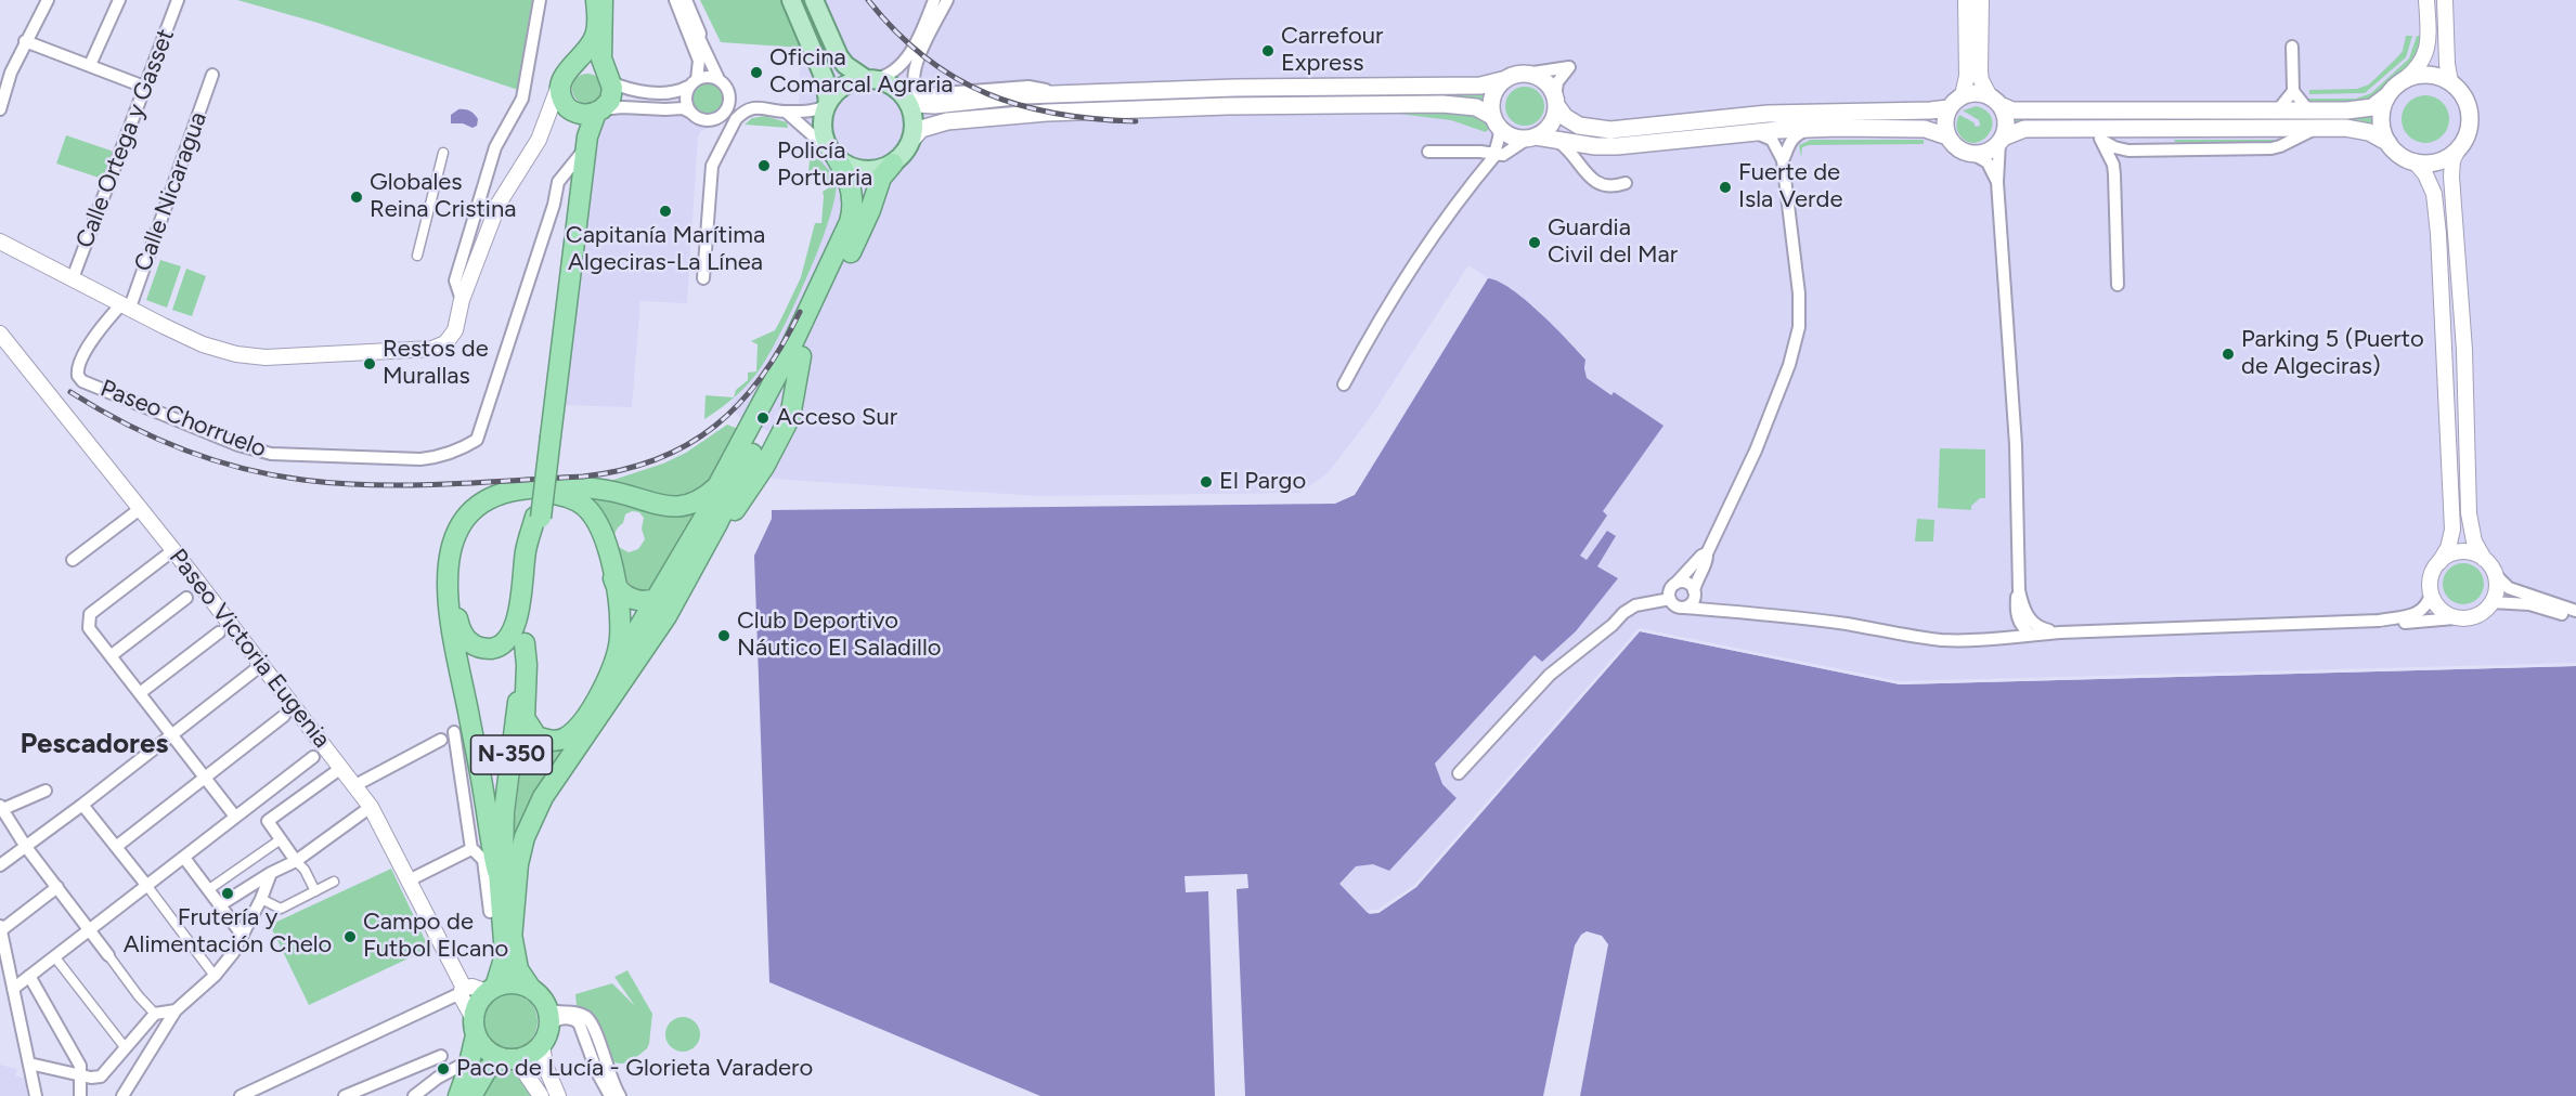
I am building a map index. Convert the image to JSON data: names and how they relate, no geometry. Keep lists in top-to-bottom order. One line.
{"streets":{"highway":["N-350"],"street":["Calle Ortega y Gasset","Calle Nicaragua","Paseo Chorruelo","Paseo Victoria Eugenia"]},"crossings":[["Calle Nicaragua","Paseo Chorruelo"],["Paseo Chorruelo","N-350"],["Paseo Victoria Eugenia","N-350"]],"districts":["Pescadores"],"places":["Carrefour Express","Oficina Comarcal Agraria","Policía Portuaria","Fuerte de Isla Verde","Globales Reina Cristina","Capitanía Marítima Algeciras-La Línea","Guardia Civil del Mar","Parking 5 (Puerto de Algeciras)","Restos de Murallas","Acceso Sur","El Pargo","Club Deportivo Náutico El Saladillo","Frutería y Alimentación Chelo","Campo de Futbol Elcano","Paco de Lucía - Glorieta Varadero"]}
